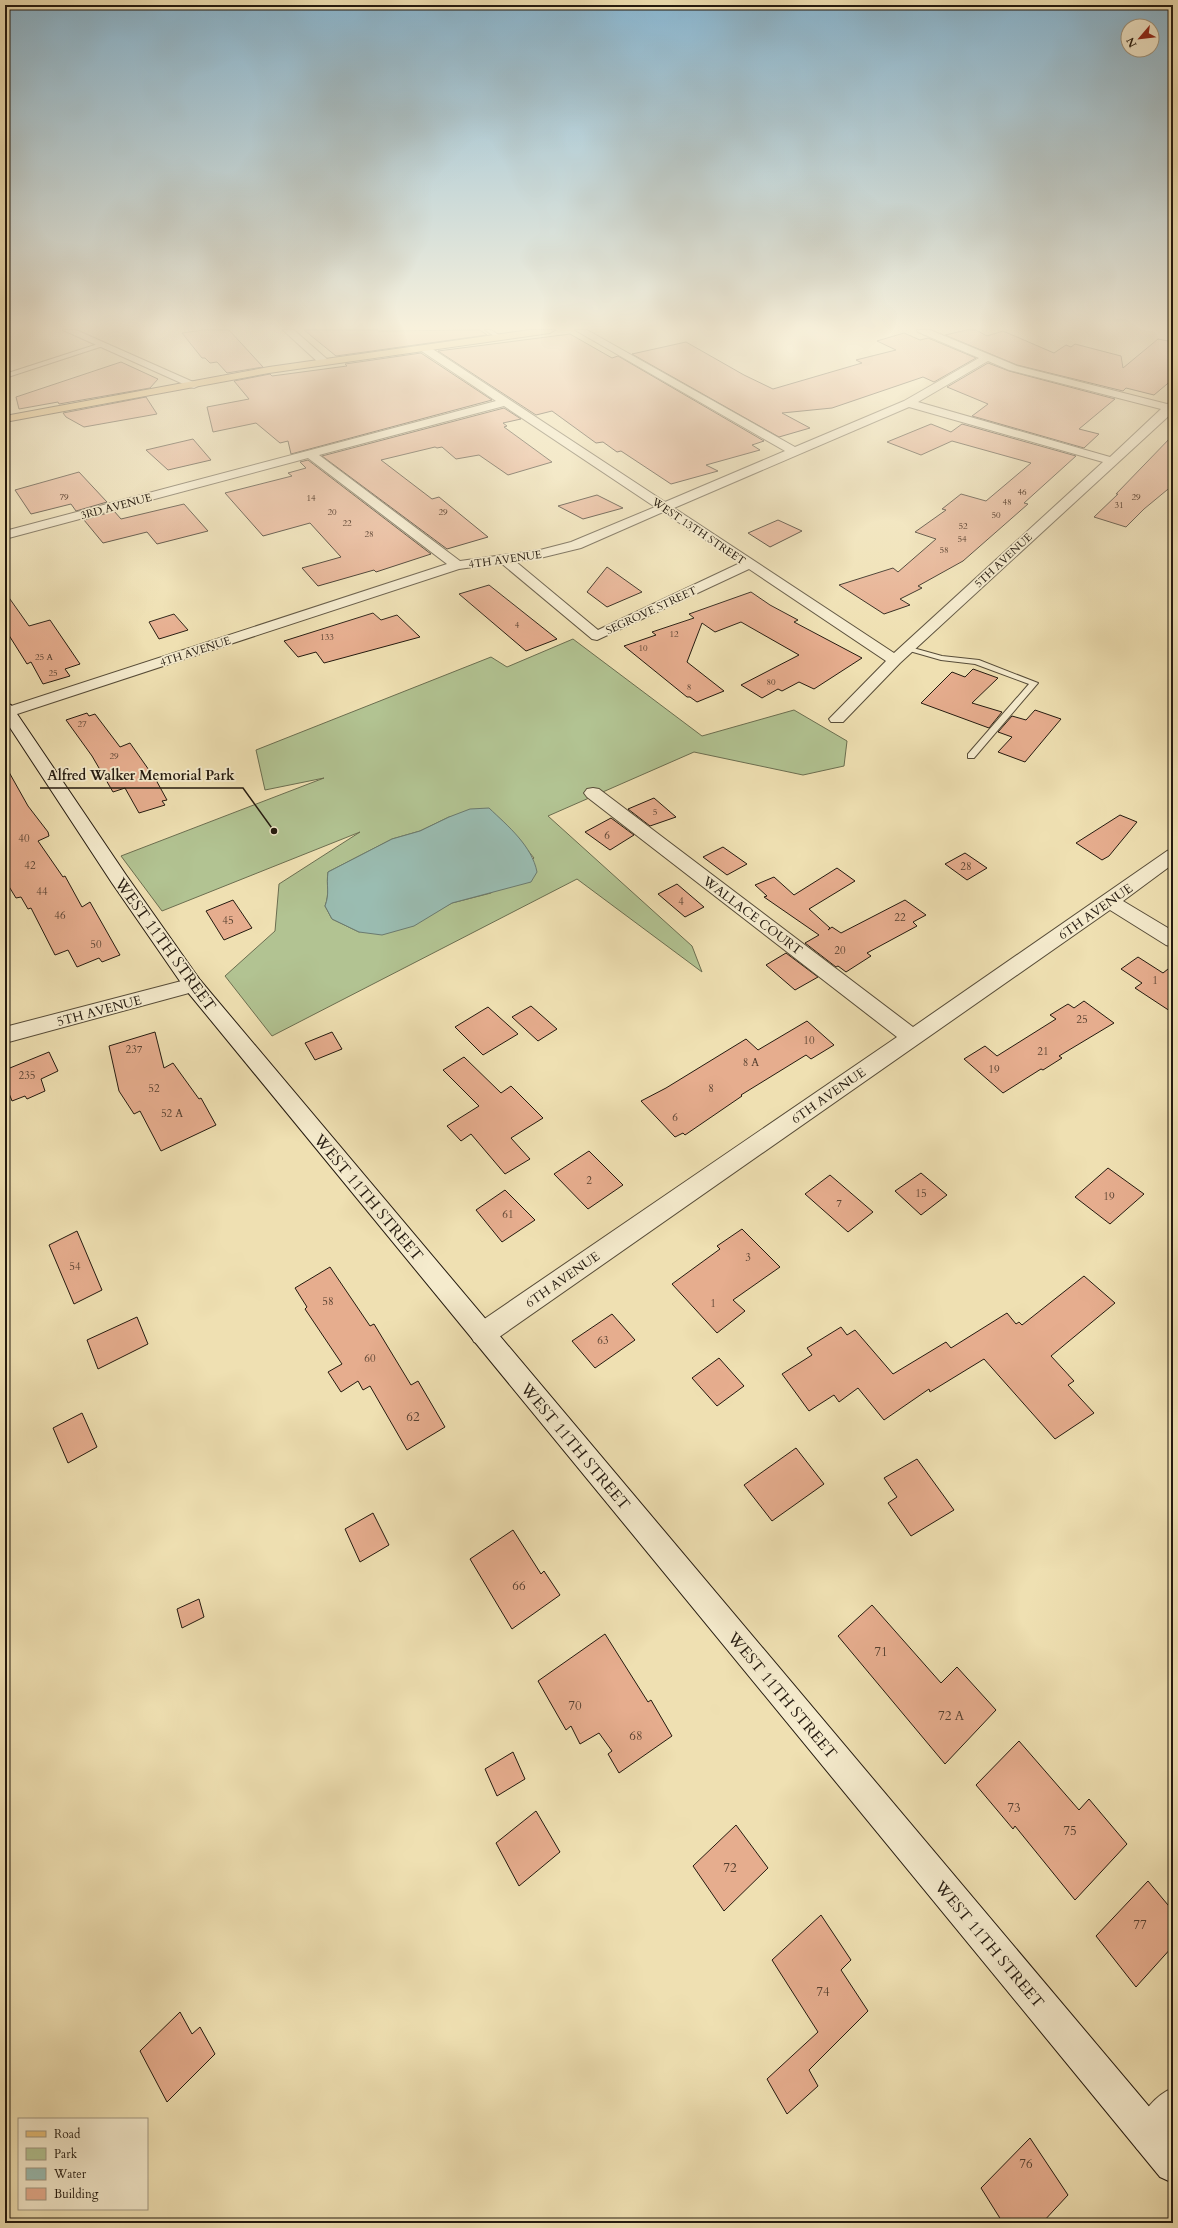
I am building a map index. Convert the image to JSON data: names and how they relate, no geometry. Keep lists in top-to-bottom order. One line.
{"streets":{"street":["3RD AVENUE","WEST 13TH STREET","4TH AVENUE","5TH AVENUE","SEGROVE STREET","6TH AVENUE","WALLACE COURT","WEST 11TH STREET"]},"crossings":[["WEST 13TH STREET","4TH AVENUE"],["WEST 13TH STREET","5TH AVENUE"],["WEST 13TH STREET","SEGROVE STREET"],["4TH AVENUE","SEGROVE STREET"],["4TH AVENUE","WEST 11TH STREET"],["5TH AVENUE","WEST 11TH STREET"],["6TH AVENUE","WALLACE COURT"],["6TH AVENUE","WEST 11TH STREET"]],"places":["Alfred Walker Memorial Park"],"house_numbers":["46","79","29","14","48","31","20","29","50","22","52","28","54","58","4","12","133","10","25 A","25","80","8","27","29","5","6","40","42","28","44","4","46","22","45","50","20","1","25","10","237","21","8 A","19","235","52","8","52 A","6","2","15","19","7","61","3","54","58","1","63","60","62","66","71","70","72 A","68","73","75","72","77","74","76"],"legend":["Road","Park","Water","Building"],"north":"bottom left"}
